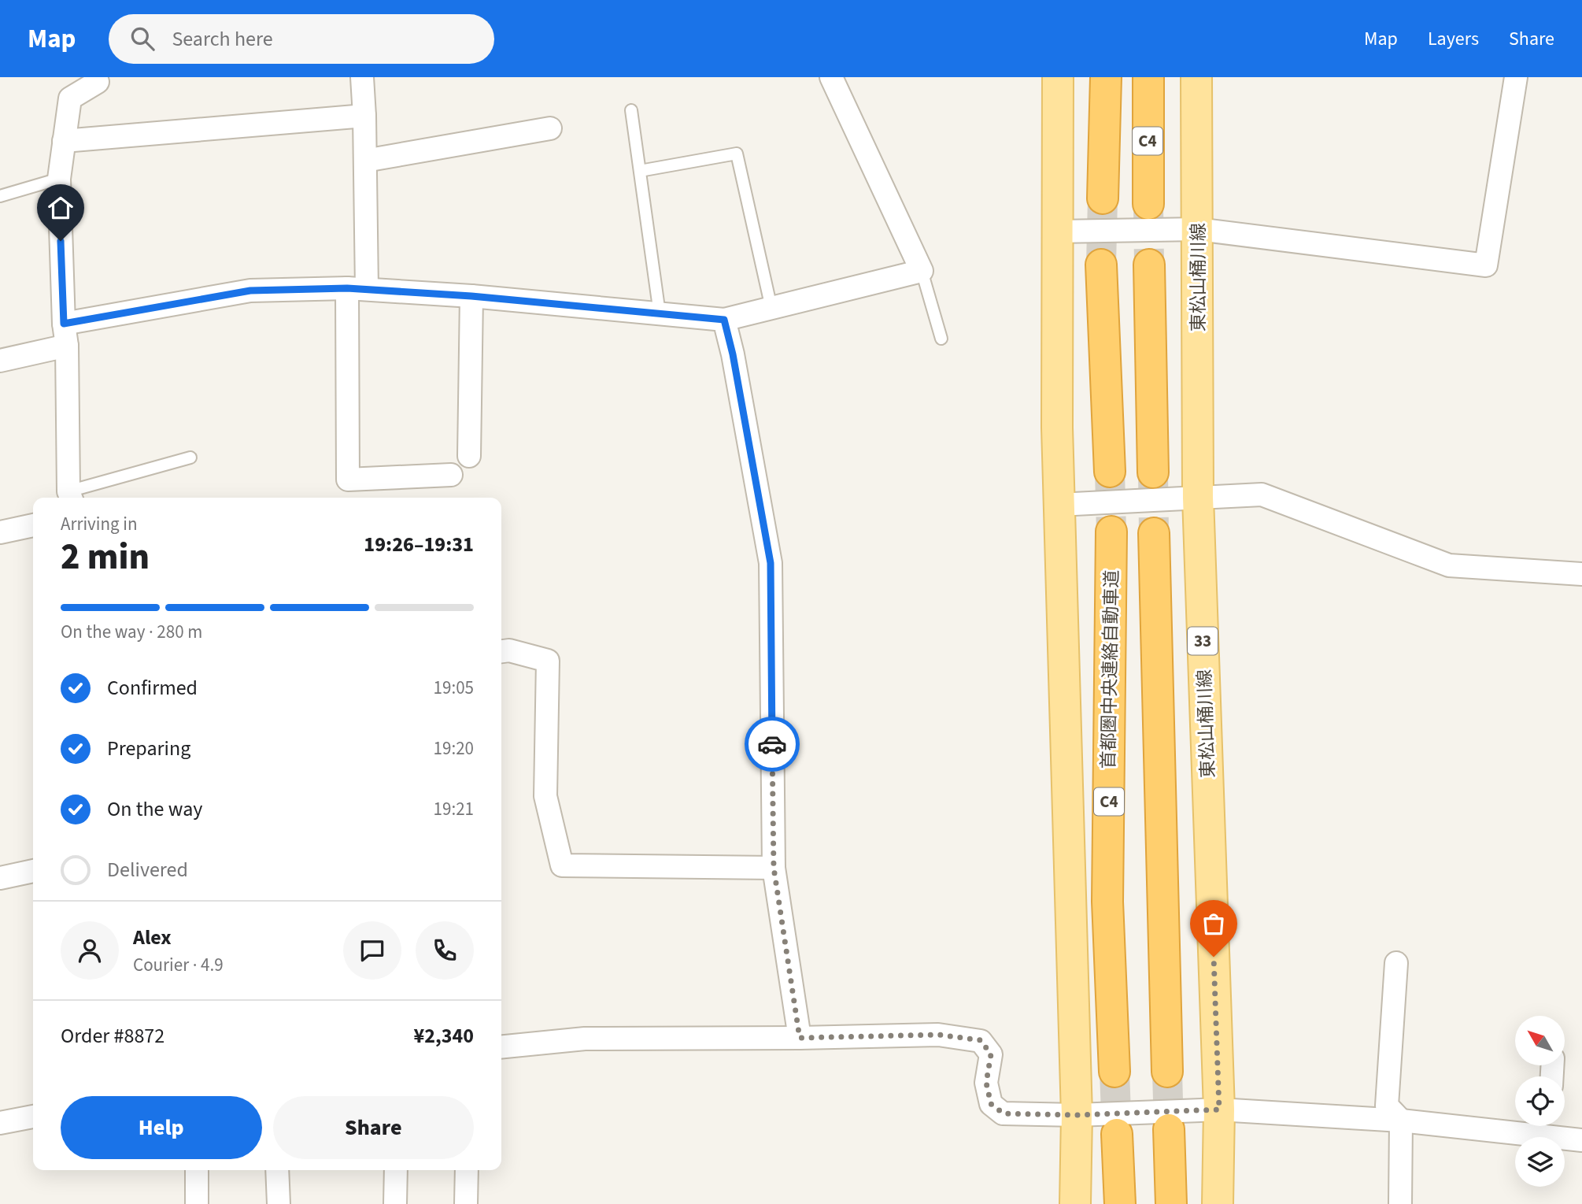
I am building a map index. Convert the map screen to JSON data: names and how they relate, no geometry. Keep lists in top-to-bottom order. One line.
{"streets":{"highway":["C4","首都圏中央連絡自動車道"],"main road":["東松山桶川線","33"]},"north":"top left","page":{"header":"Map","search":"Search here","nav":["Map","Layers","Share"],"heading":["2 min","Arriving in","19:26–19:31"],"panel":["Alex","Courier · 4.9","Order #8872","¥2,340"],"bar":"On the way · 280 m","list":[["Confirmed","19:05"],["Preparing","19:20"],["On the way","19:21"],"Delivered"],"buttons":["Help","Share"]}}
